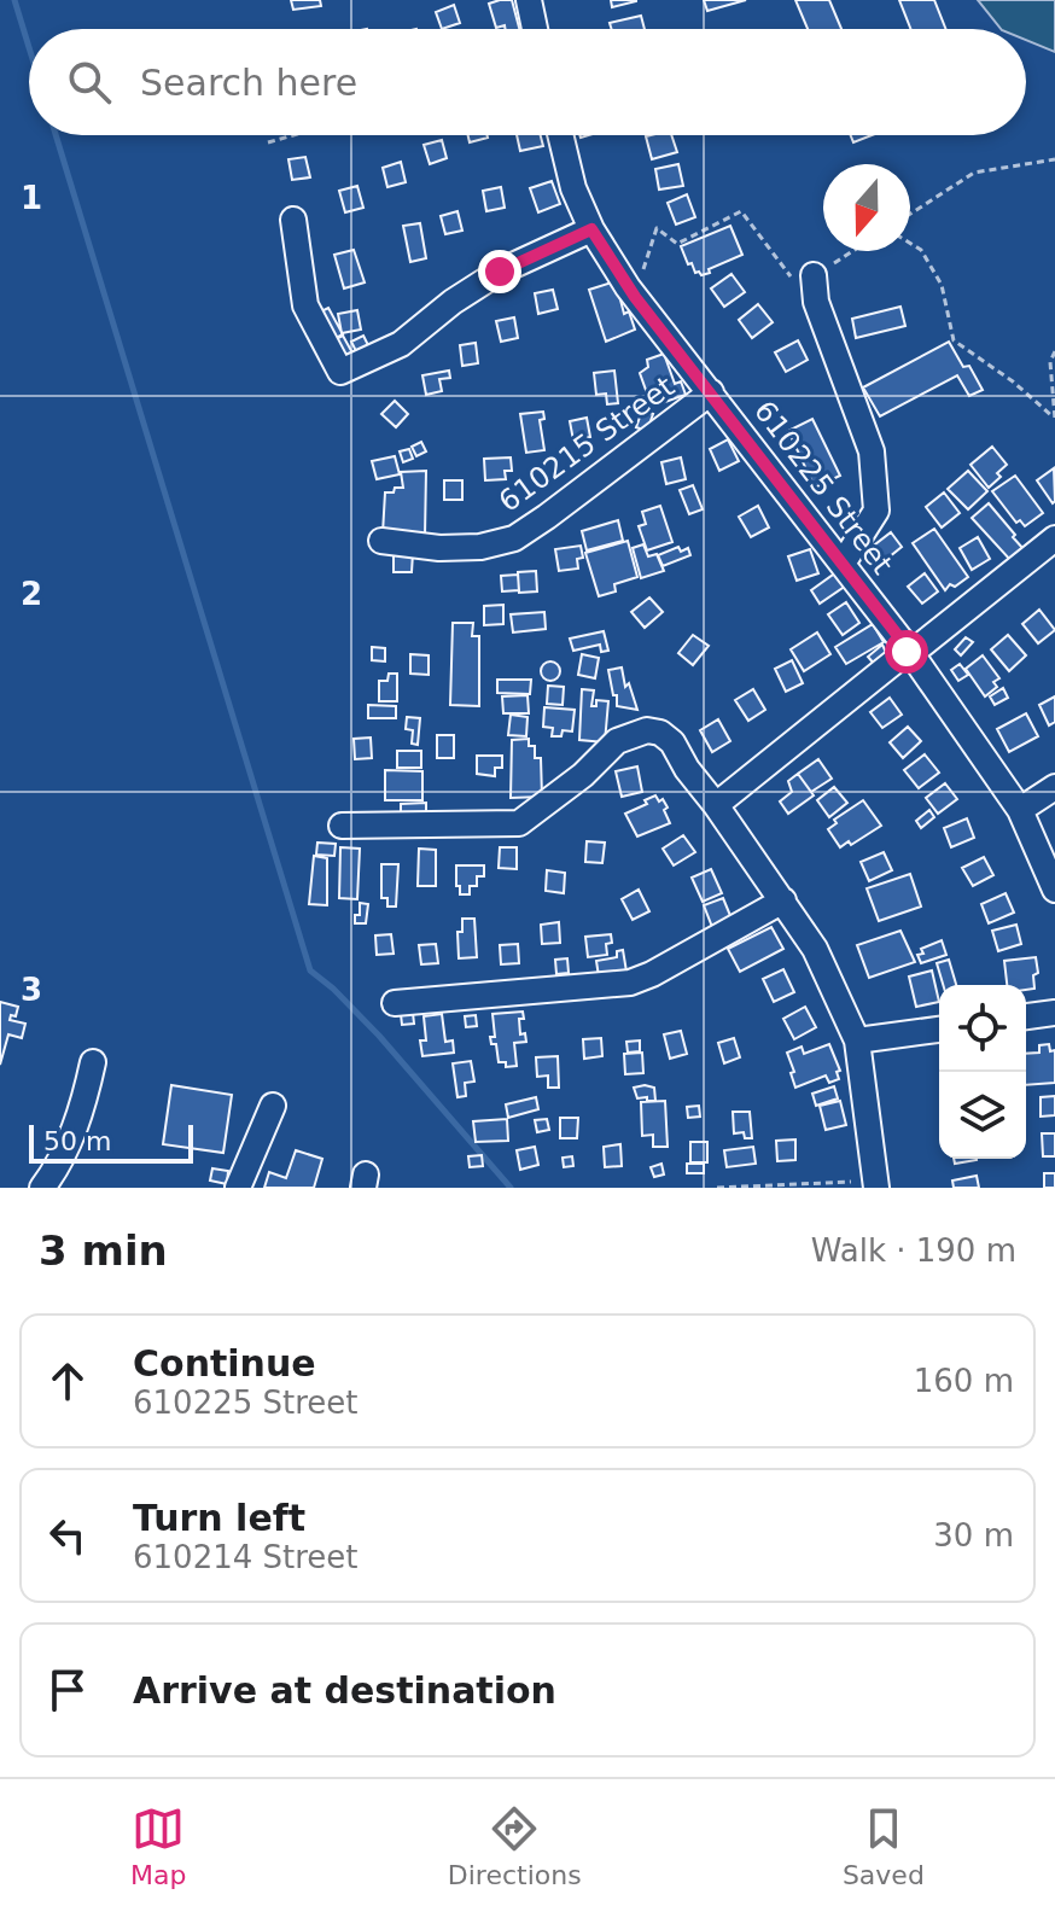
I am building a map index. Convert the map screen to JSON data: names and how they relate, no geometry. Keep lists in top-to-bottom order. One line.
{"streets":{"street":["610215 Street","610225 Street"]},"crossings":[["610215 Street","610225 Street"]],"scale_bar":"50 m","north":"bottom","page":{"search":"Search here","scale":"50 m","heading":["3 min","Walk · 190 m"],"list":[["Continue","610225 Street","160 m"],["Turn left","610214 Street","30 m"],"Arrive at destination"],"nav":["Map","Directions","Saved"]},"grid":{"rows":["1","2","3"]}}
